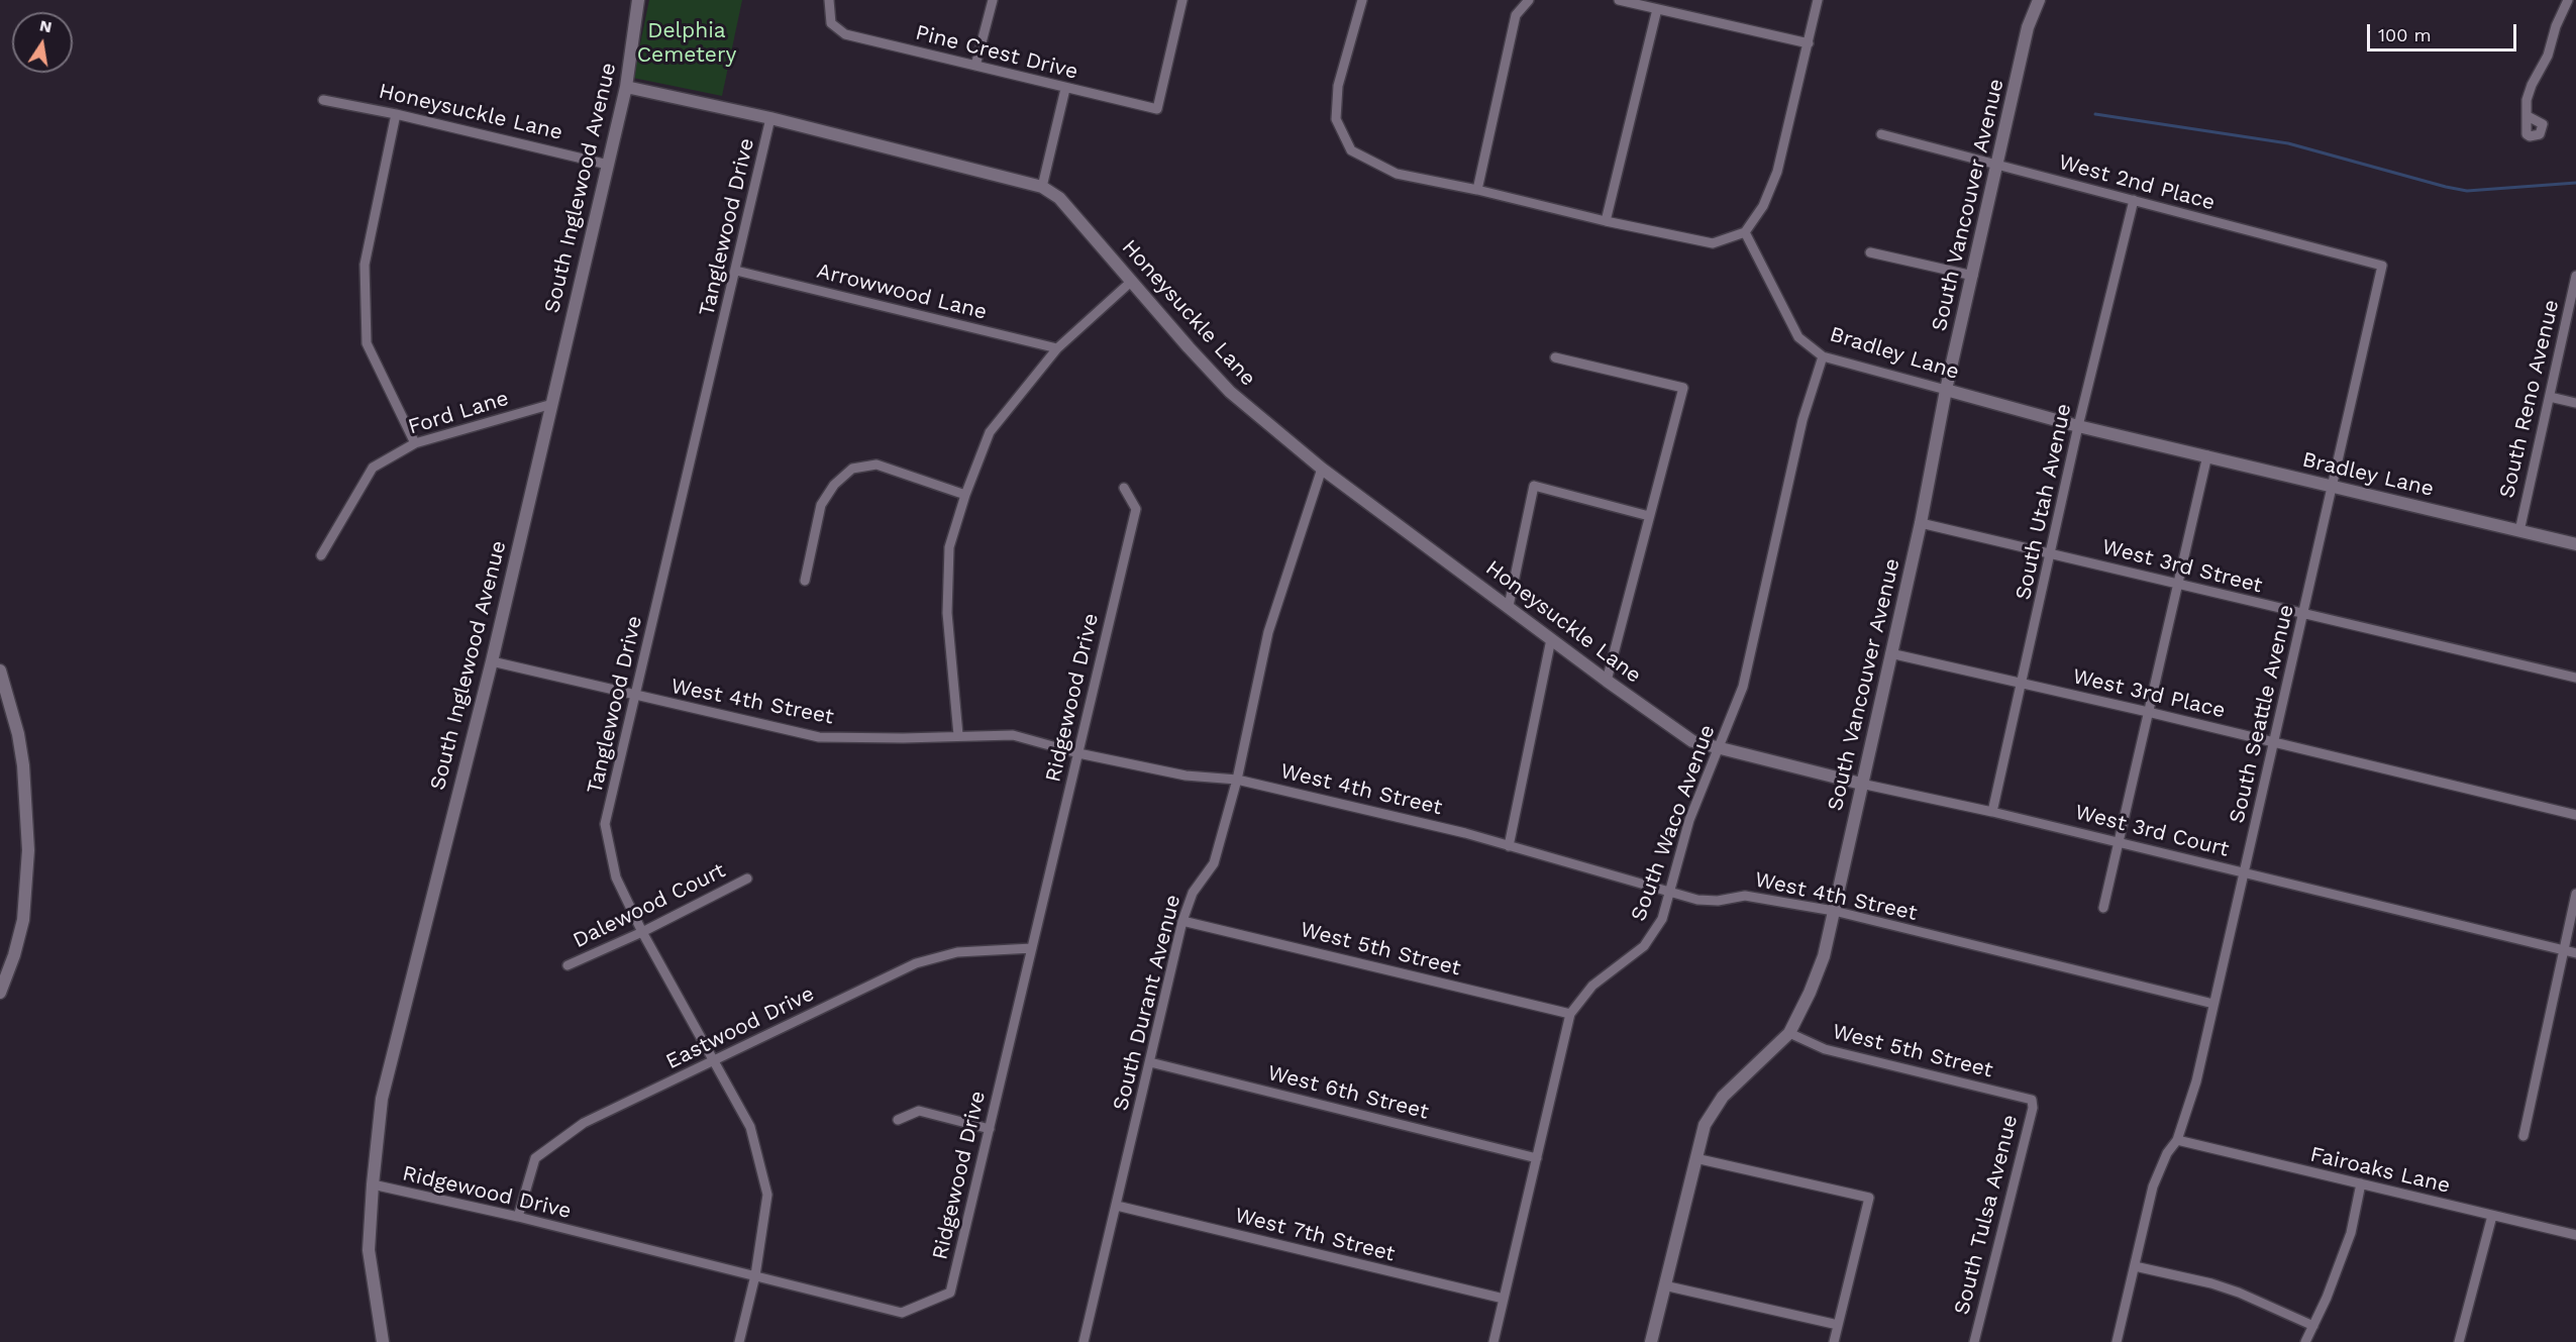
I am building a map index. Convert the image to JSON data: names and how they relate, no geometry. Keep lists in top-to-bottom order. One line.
{"streets":{"street":["Pine Crest Drive","Honeysuckle Lane","West 2nd Place","South Inglewood Avenue","South Vancouver Avenue","Tanglewood Drive","Arrowwood Lane","Bradley Lane","South Reno Avenue","Ford Lane","South Utah Avenue","West 3rd Street","West 3rd Place","Ridgewood Drive","West 4th Street","South Seattle Avenue","South Waco Avenue","West 3rd Court","Dalewood Court","West 5th Street","South Durant Avenue","Eastwood Drive","West 6th Street","Fairoaks Lane","South Tulsa Avenue","West 7th Street"]},"crossings":[["Honeysuckle Lane","South Inglewood Avenue"],["Honeysuckle Lane","Tanglewood Drive"],["Honeysuckle Lane","South Waco Avenue"],["Honeysuckle Lane","West 3rd Court"],["Honeysuckle Lane","South Durant Avenue"],["West 2nd Place","South Vancouver Avenue"],["West 2nd Place","South Utah Avenue"],["West 2nd Place","South Seattle Avenue"],["South Inglewood Avenue","Ford Lane"],["South Inglewood Avenue","Ridgewood Drive"],["South Inglewood Avenue","West 4th Street"],["South Vancouver Avenue","Bradley Lane"],["South Vancouver Avenue","West 3rd Street"],["South Vancouver Avenue","West 3rd Place"],["South Vancouver Avenue","West 4th Street"],["South Vancouver Avenue","West 3rd Court"],["South Vancouver Avenue","West 5th Street"],["Tanglewood Drive","Arrowwood Lane"],["Tanglewood Drive","Ridgewood Drive"],["Tanglewood Drive","West 4th Street"],["Tanglewood Drive","Dalewood Court"],["Tanglewood Drive","Eastwood Drive"],["Bradley Lane","South Reno Avenue"],["Bradley Lane","South Utah Avenue"],["Bradley Lane","South Seattle Avenue"],["Bradley Lane","South Waco Avenue"],["South Utah Avenue","West 3rd Street"],["South Utah Avenue","West 3rd Place"],["South Utah Avenue","West 3rd Court"],["West 3rd Street","South Seattle Avenue"],["West 3rd Place","South Seattle Avenue"],["Ridgewood Drive","West 4th Street"],["Ridgewood Drive","Eastwood Drive"],["West 4th Street","South Seattle Avenue"],["West 4th Street","South Waco Avenue"],["West 4th Street","South Durant Avenue"],["South Seattle Avenue","West 3rd Court"],["South Seattle Avenue","Fairoaks Lane"],["South Waco Avenue","West 3rd Court"],["South Waco Avenue","West 5th Street"],["South Waco Avenue","West 6th Street"],["South Waco Avenue","West 7th Street"],["West 5th Street","South Durant Avenue"],["West 5th Street","South Tulsa Avenue"],["South Durant Avenue","West 6th Street"],["South Durant Avenue","West 7th Street"]],"parks":["Delphia Cemetery"],"scale_bar":"100 m","north":"top"}
